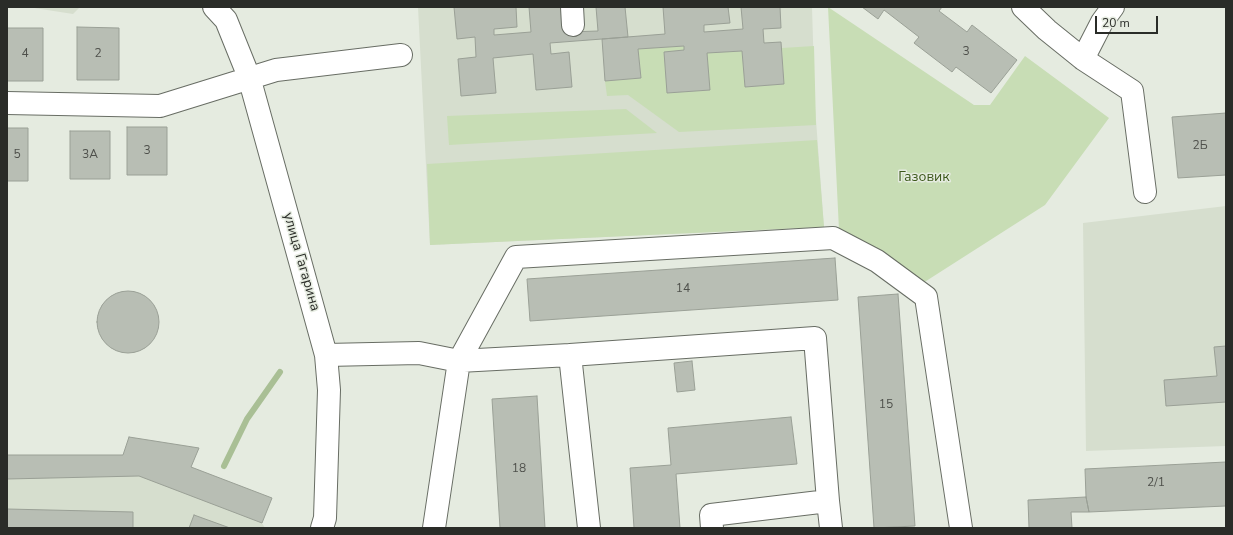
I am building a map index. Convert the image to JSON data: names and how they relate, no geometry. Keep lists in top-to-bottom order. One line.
{"streets":{"street":["улица Гагарина"]},"parks":["Газовик"],"house_numbers":["3","4","2","2Б","3","5","3А","14","15","18","2/1"],"scale_bar":"20 m"}
